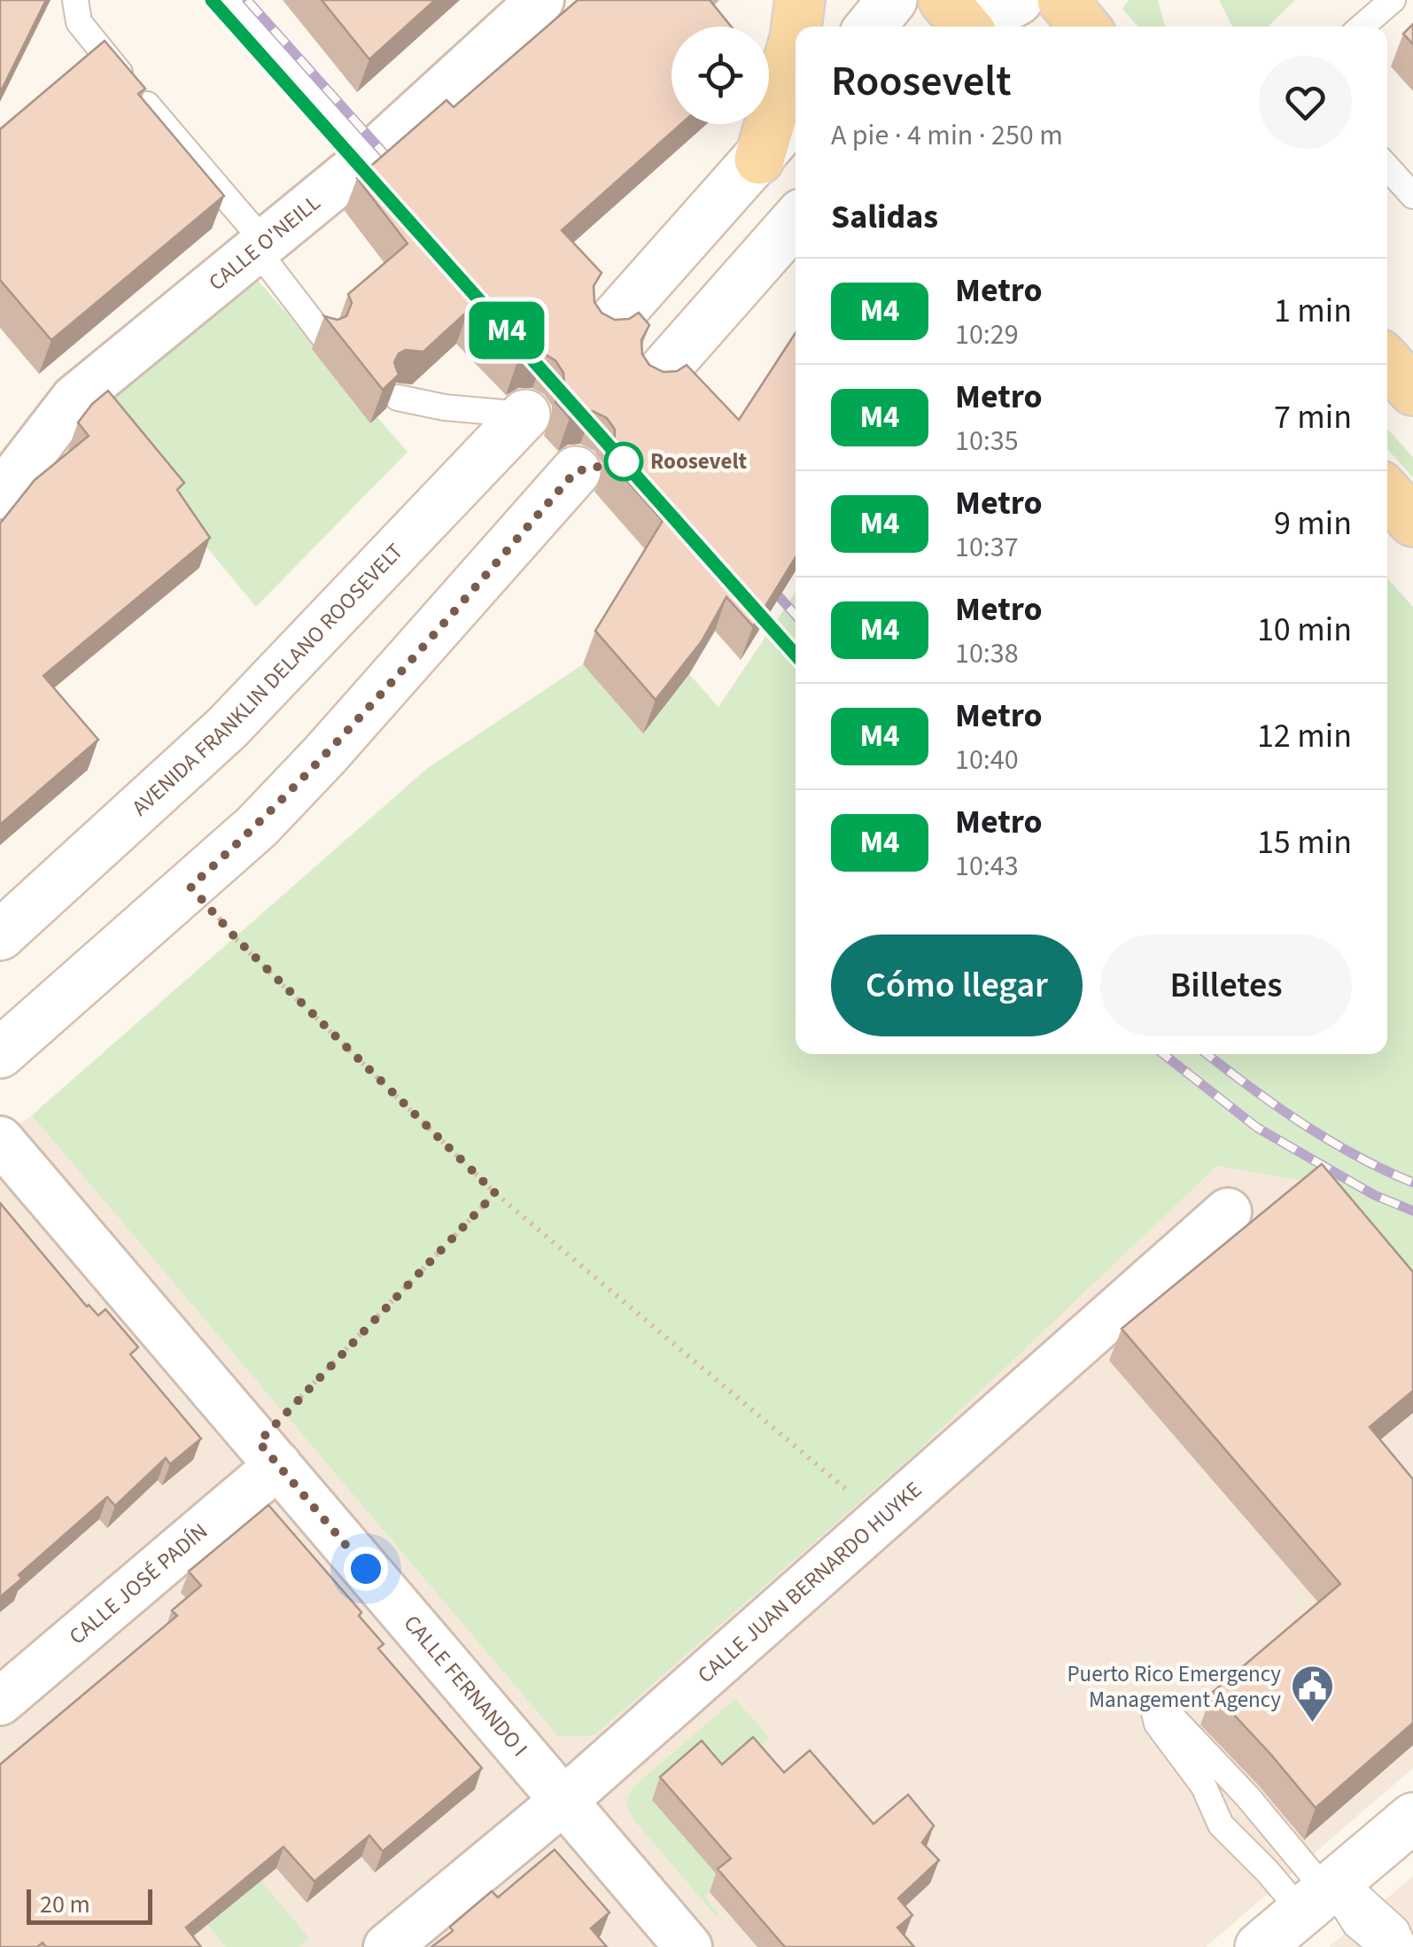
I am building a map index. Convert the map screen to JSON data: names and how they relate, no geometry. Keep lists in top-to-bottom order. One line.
{"streets":{"main road":["AVENIDA FRANKLIN DELANO ROOSEVELT"],"street":["CALLE O'NEILL","CALLE JUAN BERNARDO HUYKE","CALLE JOSÉ PADÍN","CALLE FERNANDO I"]},"crossings":[["CALLE JUAN BERNARDO HUYKE","CALLE FERNANDO I"],["CALLE JOSÉ PADÍN","CALLE FERNANDO I"]],"places":{"other":["Roosevelt"],"public building":["Puerto Rico Emergency Management Agency"]},"lines":["metro line M4"],"scale_bar":"20 m","page":{"on_map":"M4","heading":[["Roosevelt","A pie · 4 min · 250 m"],"Salidas"],"list":[{"mark":"M4","name":"Metro","note":"10:29","value":"1 min"},{"mark":"M4","name":"Metro","note":"10:35","value":"7 min"},{"mark":"M4","name":"Metro","note":"10:37","value":"9 min"},{"mark":"M4","name":"Metro","note":"10:38","value":"10 min"},{"mark":"M4","name":"Metro","note":"10:40","value":"12 min"},{"mark":"M4","name":"Metro","note":"10:43","value":"15 min"}],"buttons":["Cómo llegar","Billetes"],"scale":"20 m"}}
